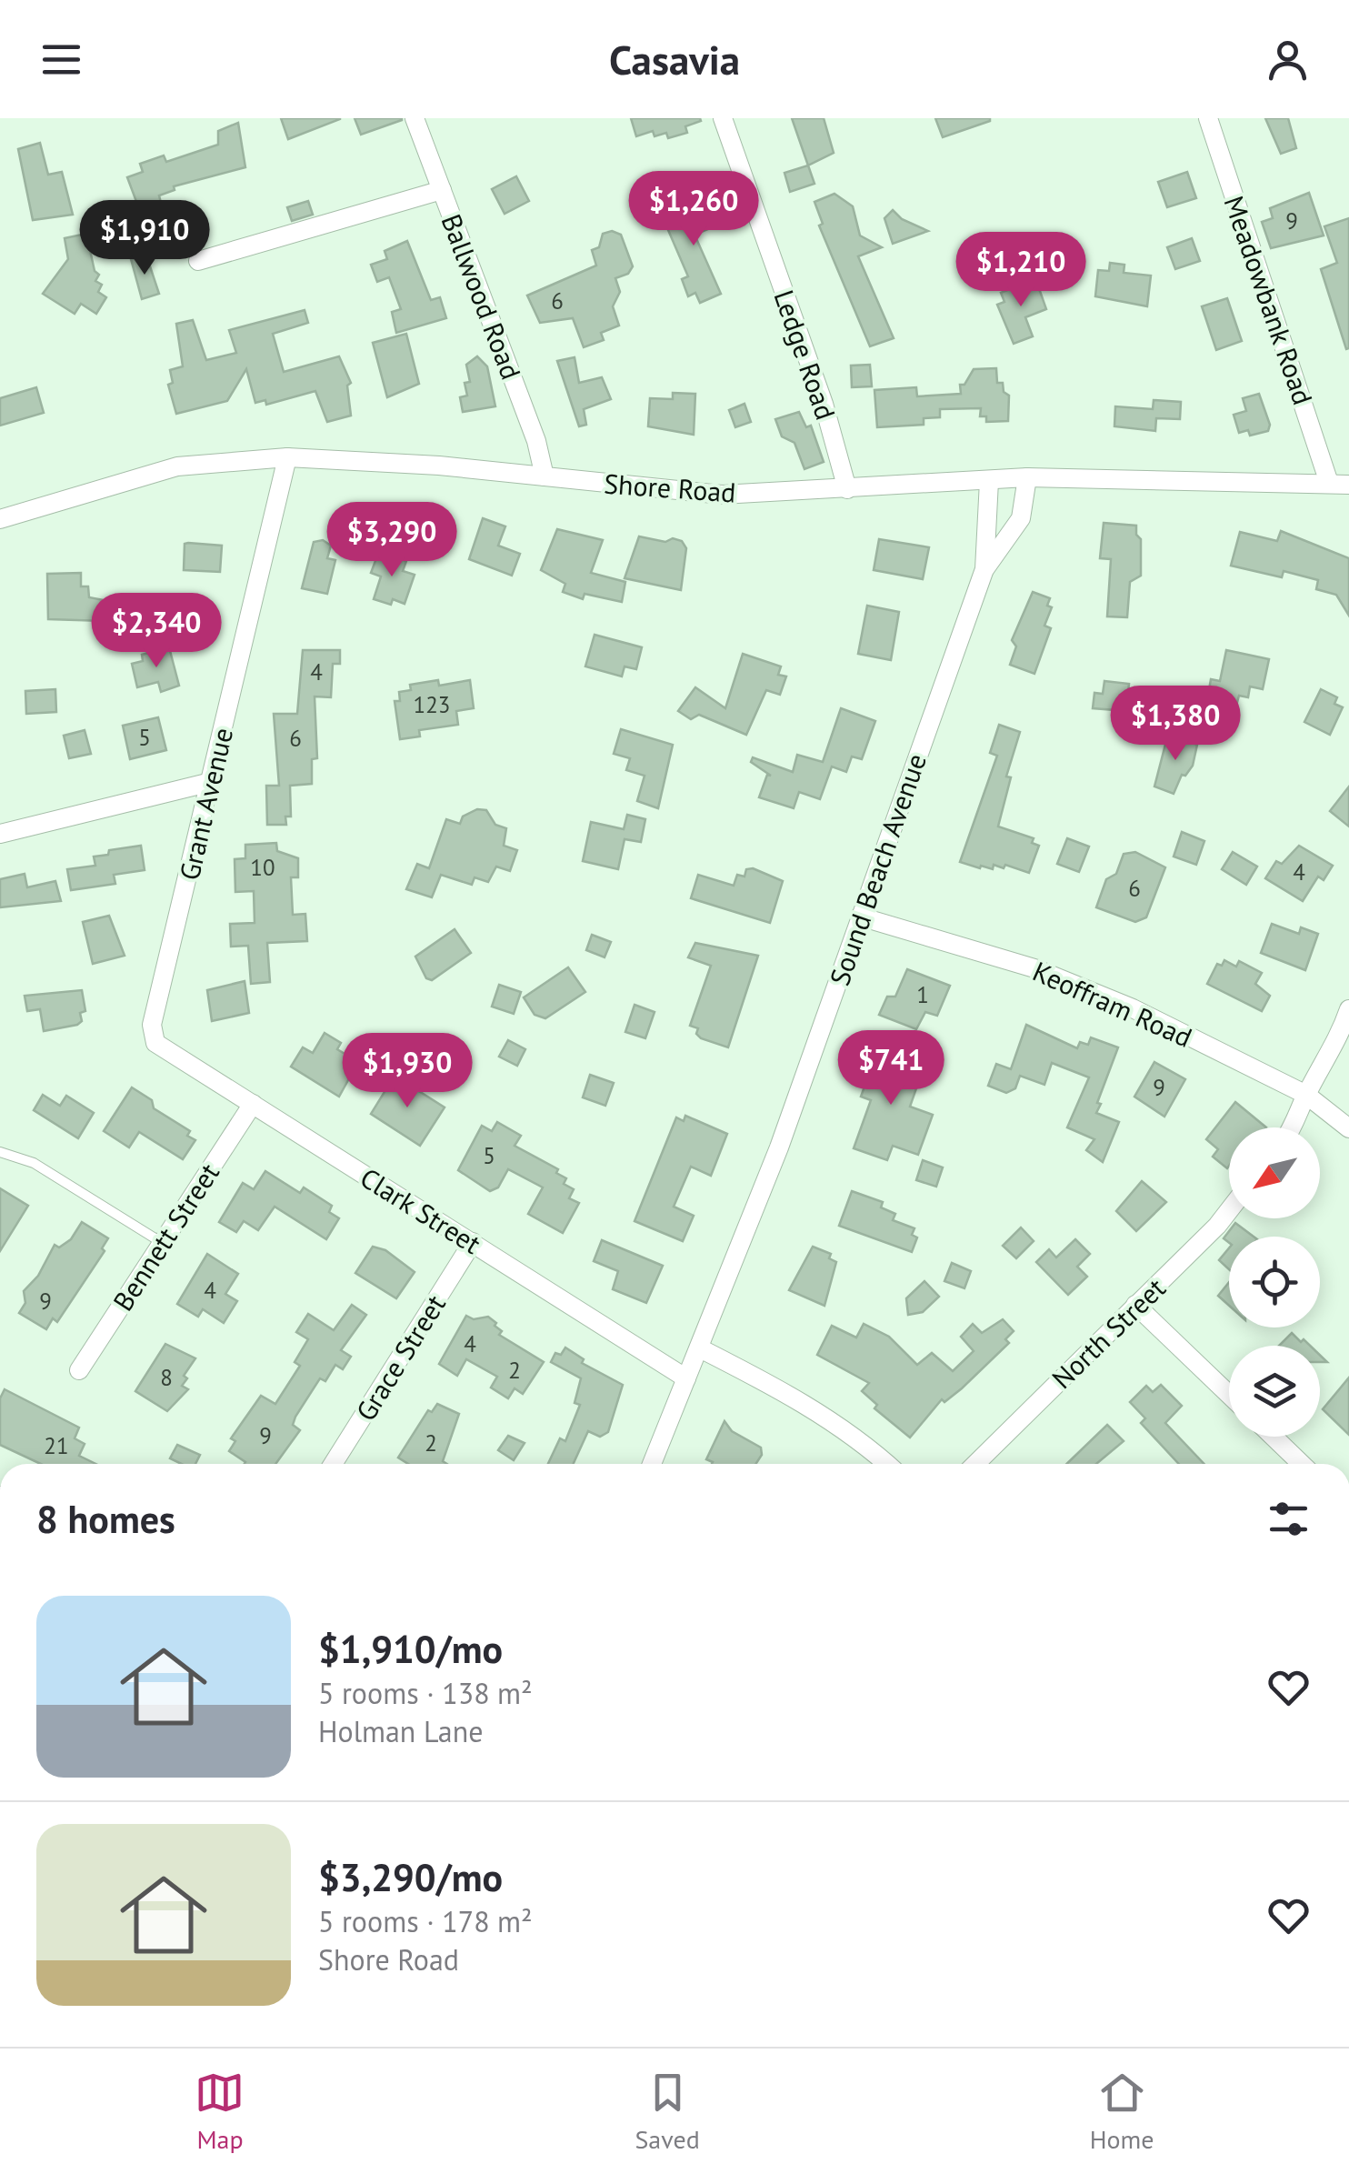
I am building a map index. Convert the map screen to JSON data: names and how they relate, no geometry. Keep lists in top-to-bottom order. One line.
{"streets":{"street":["Ballwood Road","Meadowbank Road","Ledge Road","Shore Road","Grant Avenue","Sound Beach Avenue","Keoffram Road","Clark Street","Bennett Street","North Street","Grace Street"]},"crossings":[["Ballwood Road","Shore Road"],["Meadowbank Road","Shore Road"],["Ledge Road","Shore Road"],["Shore Road","Grant Avenue"],["Shore Road","Sound Beach Avenue"],["Grant Avenue","Clark Street"],["Sound Beach Avenue","Keoffram Road"],["Sound Beach Avenue","Clark Street"],["Clark Street","Bennett Street"],["Clark Street","Grace Street"]],"house_numbers":["9","6","4","123","5","6","10","4","6","1","9","5","4","9","4","2","8","9","2","21"],"north":"bottom left","page":{"header":"Casavia","price":["$1,260","$1,910","$1,210","$3,290","$2,340","$1,380","$741","$1,930"],"heading":"8 homes","list":[{"name":"$1,910/mo","note":"5 rooms · 138 m² · Holman Lane"},{"name":"$3,290/mo","note":"5 rooms · 178 m² · Shore Road"}],"tabs":["Map","Saved","Home"]}}
